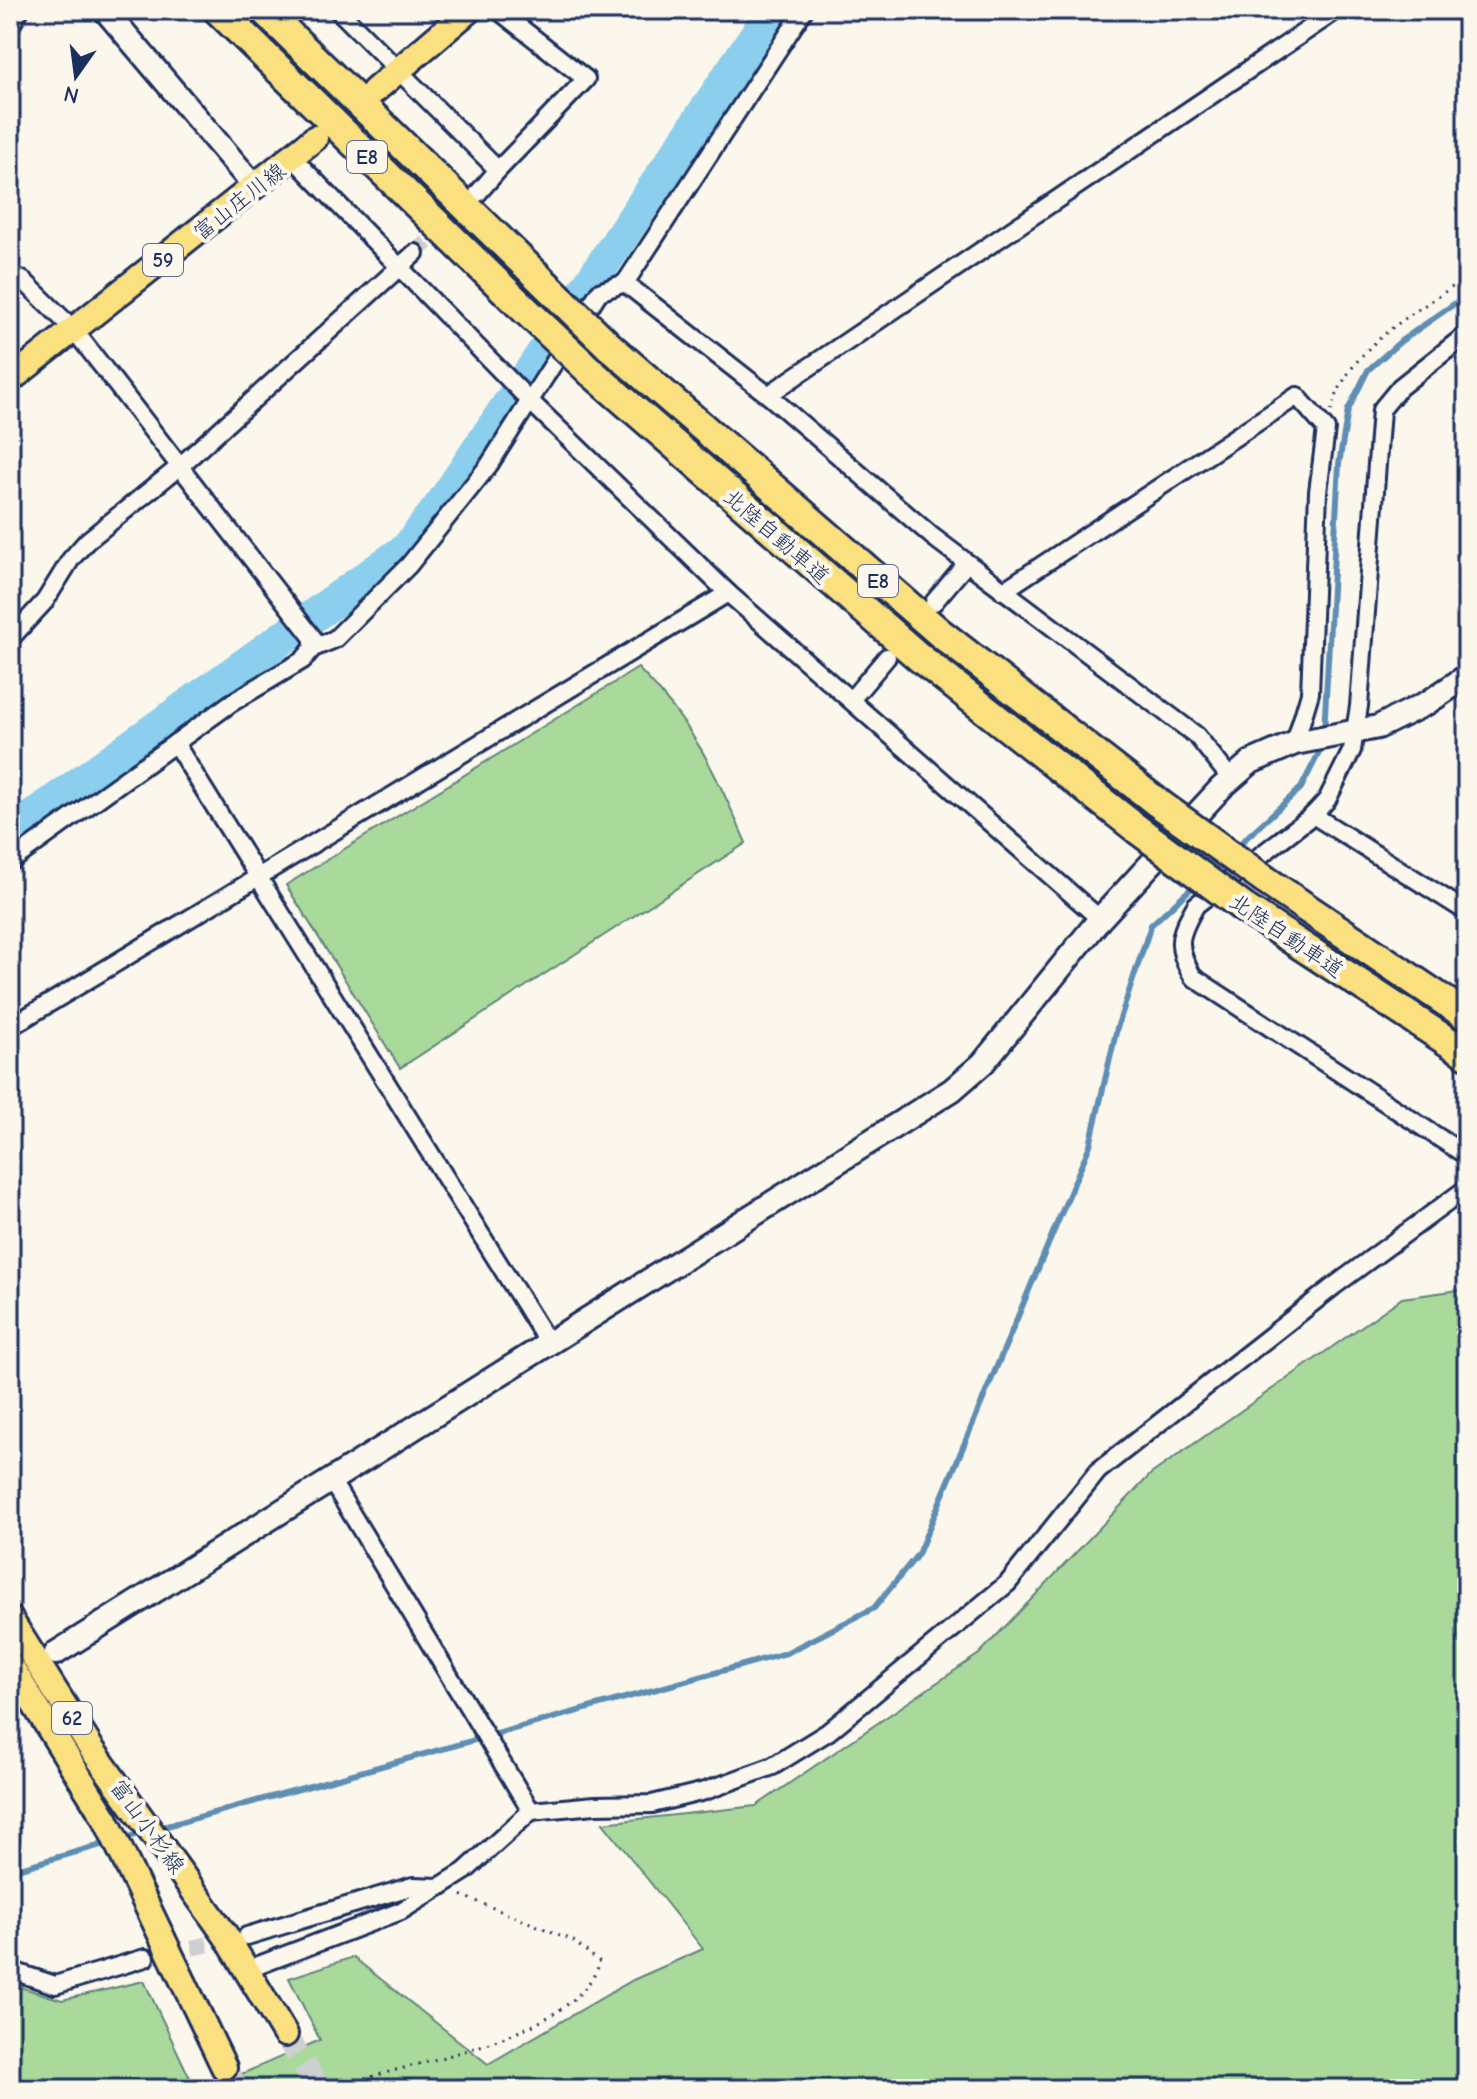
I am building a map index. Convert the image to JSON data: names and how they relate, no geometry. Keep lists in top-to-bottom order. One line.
{"streets":{"highway":["E8","北陸自動車道"],"main road":["富山庄川線","59","62","富山小杉線"]},"north":"bottom"}
